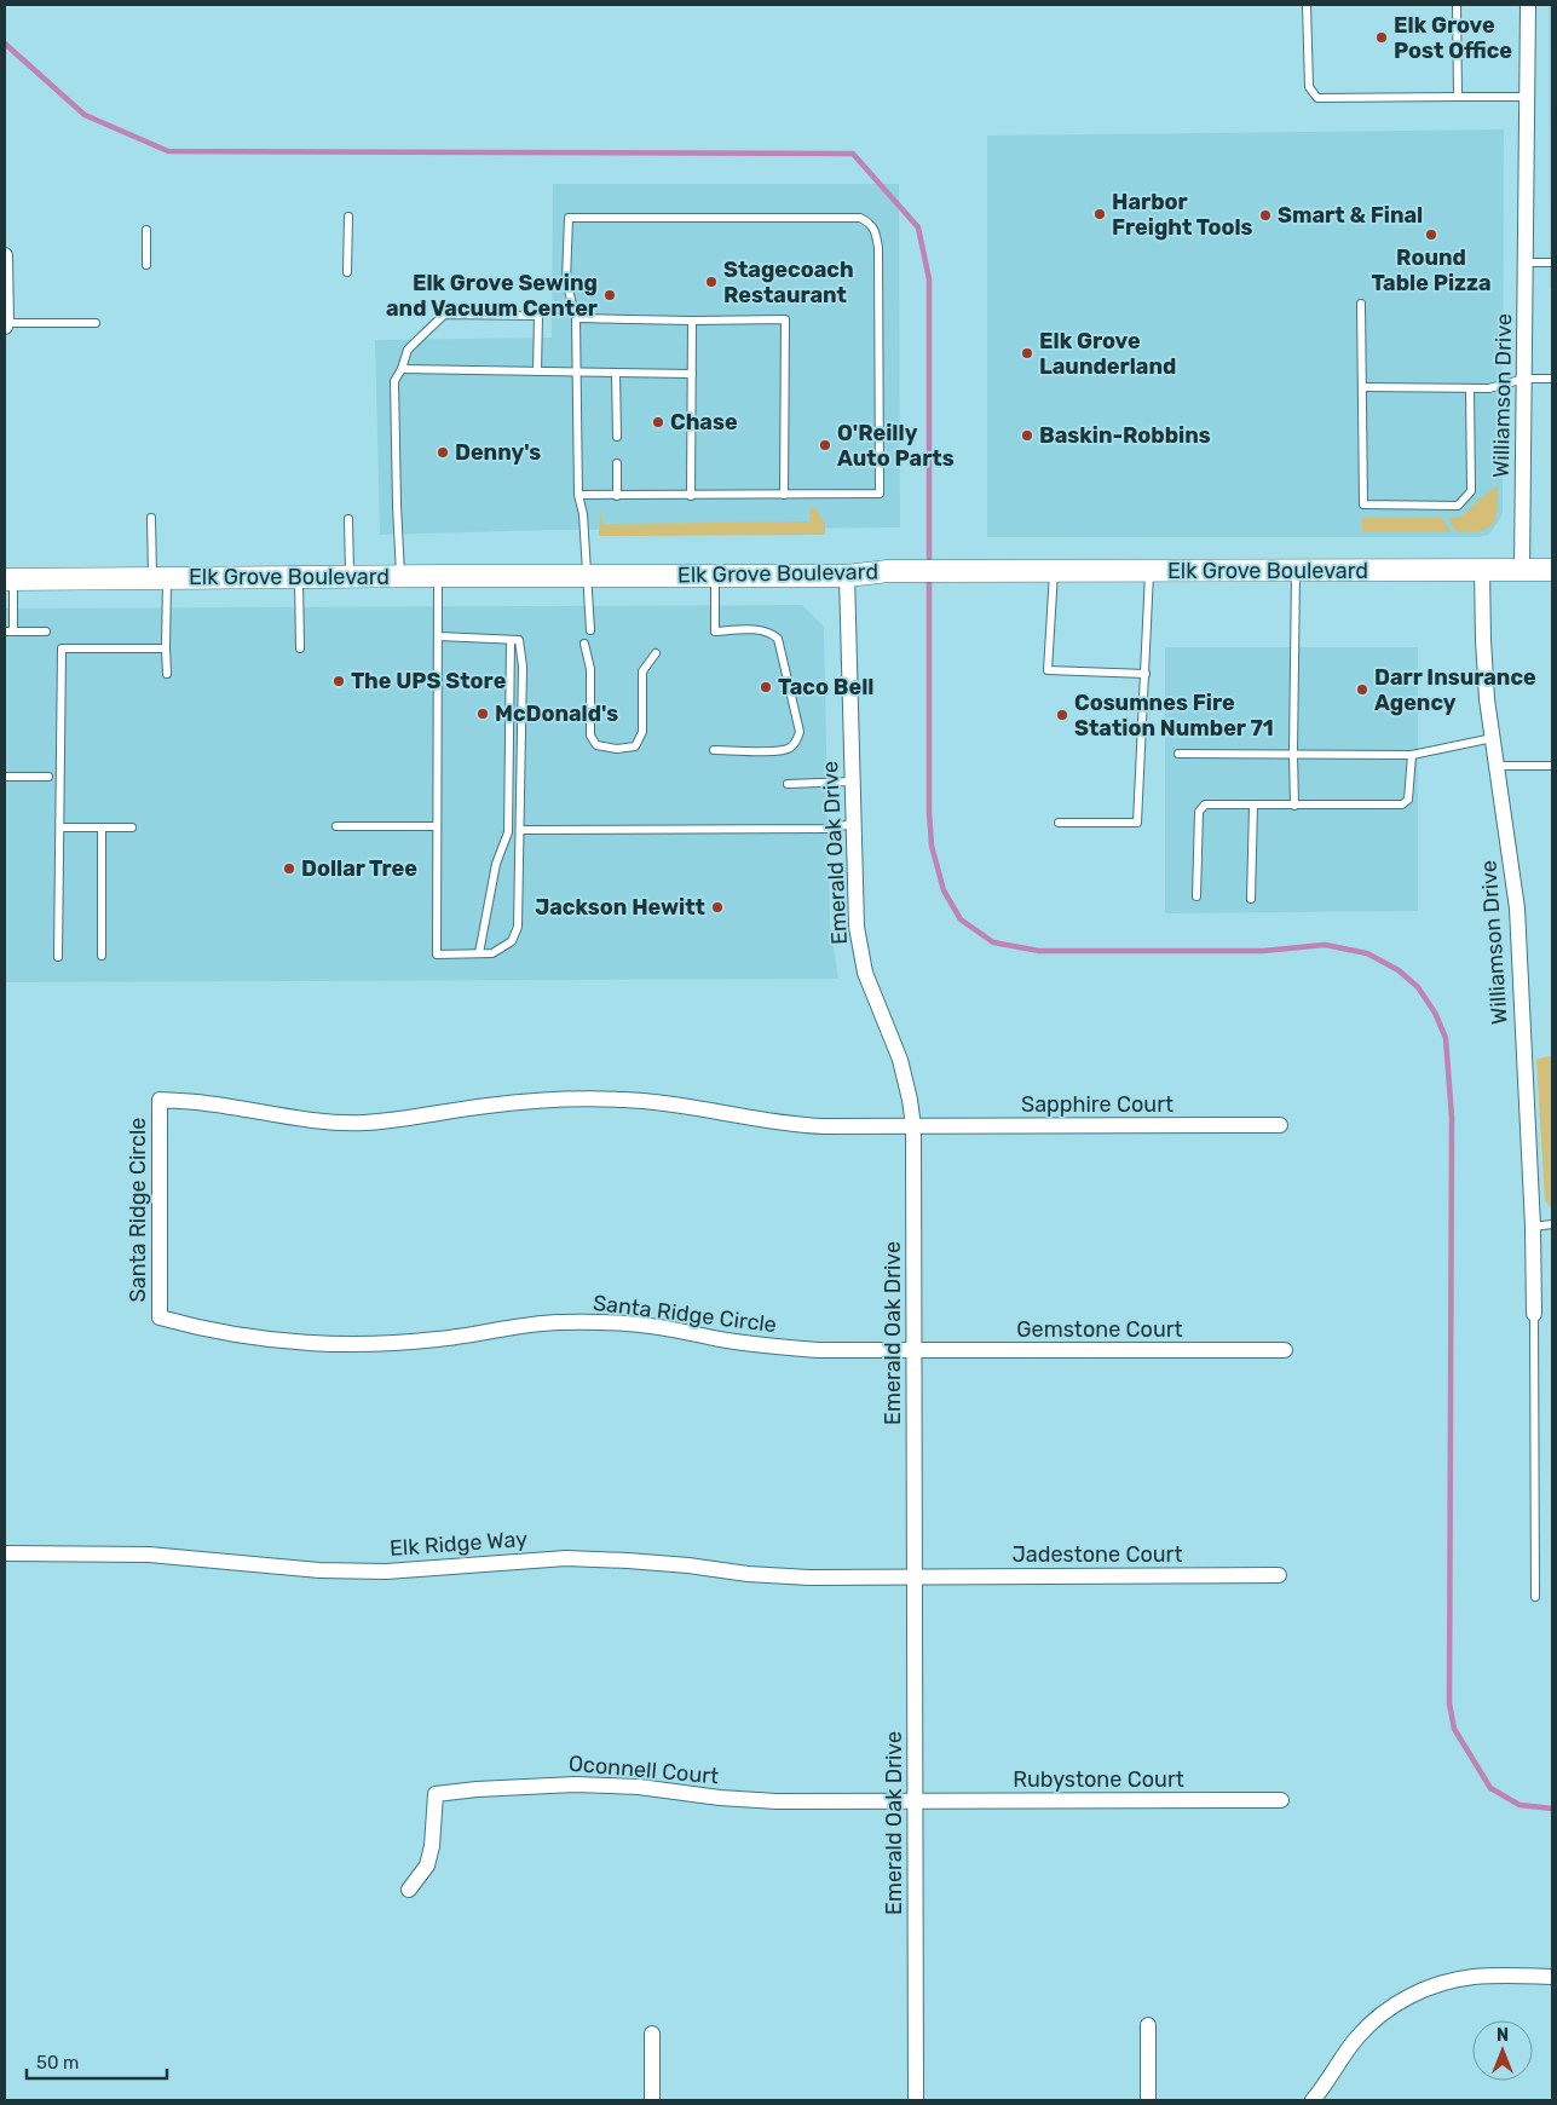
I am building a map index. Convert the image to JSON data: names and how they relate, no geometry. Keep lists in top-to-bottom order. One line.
{"streets":{"main road":["Elk Grove Boulevard"],"street":["Williamson Drive","Emerald Oak Drive","Sapphire Court","Santa Ridge Circle","Gemstone Court","Elk Ridge Way","Jadestone Court","Oconnell Court","Rubystone Court"]},"crossings":[["Williamson Drive","Elk Grove Boulevard"],["Elk Grove Boulevard","Emerald Oak Drive"],["Emerald Oak Drive","Sapphire Court"],["Emerald Oak Drive","Santa Ridge Circle"],["Emerald Oak Drive","Gemstone Court"],["Emerald Oak Drive","Elk Ridge Way"],["Emerald Oak Drive","Jadestone Court"],["Emerald Oak Drive","Oconnell Court"],["Emerald Oak Drive","Rubystone Court"],["Sapphire Court","Santa Ridge Circle"],["Santa Ridge Circle","Gemstone Court"],["Elk Ridge Way","Jadestone Court"],["Oconnell Court","Rubystone Court"]],"places":["Elk Grove Post Office","Harbor Freight Tools","Smart & Final","Round Table Pizza","Stagecoach Restaurant","Elk Grove Sewing and Vacuum Center","Elk Grove Launderland","Chase","Baskin-Robbins","O'Reilly Auto Parts","Denny's","The UPS Store","Taco Bell","Darr Insurance Agency","McDonald's","Cosumnes Fire Station Number 71","Dollar Tree","Jackson Hewitt"],"scale_bar":"50 m","north":"top"}
